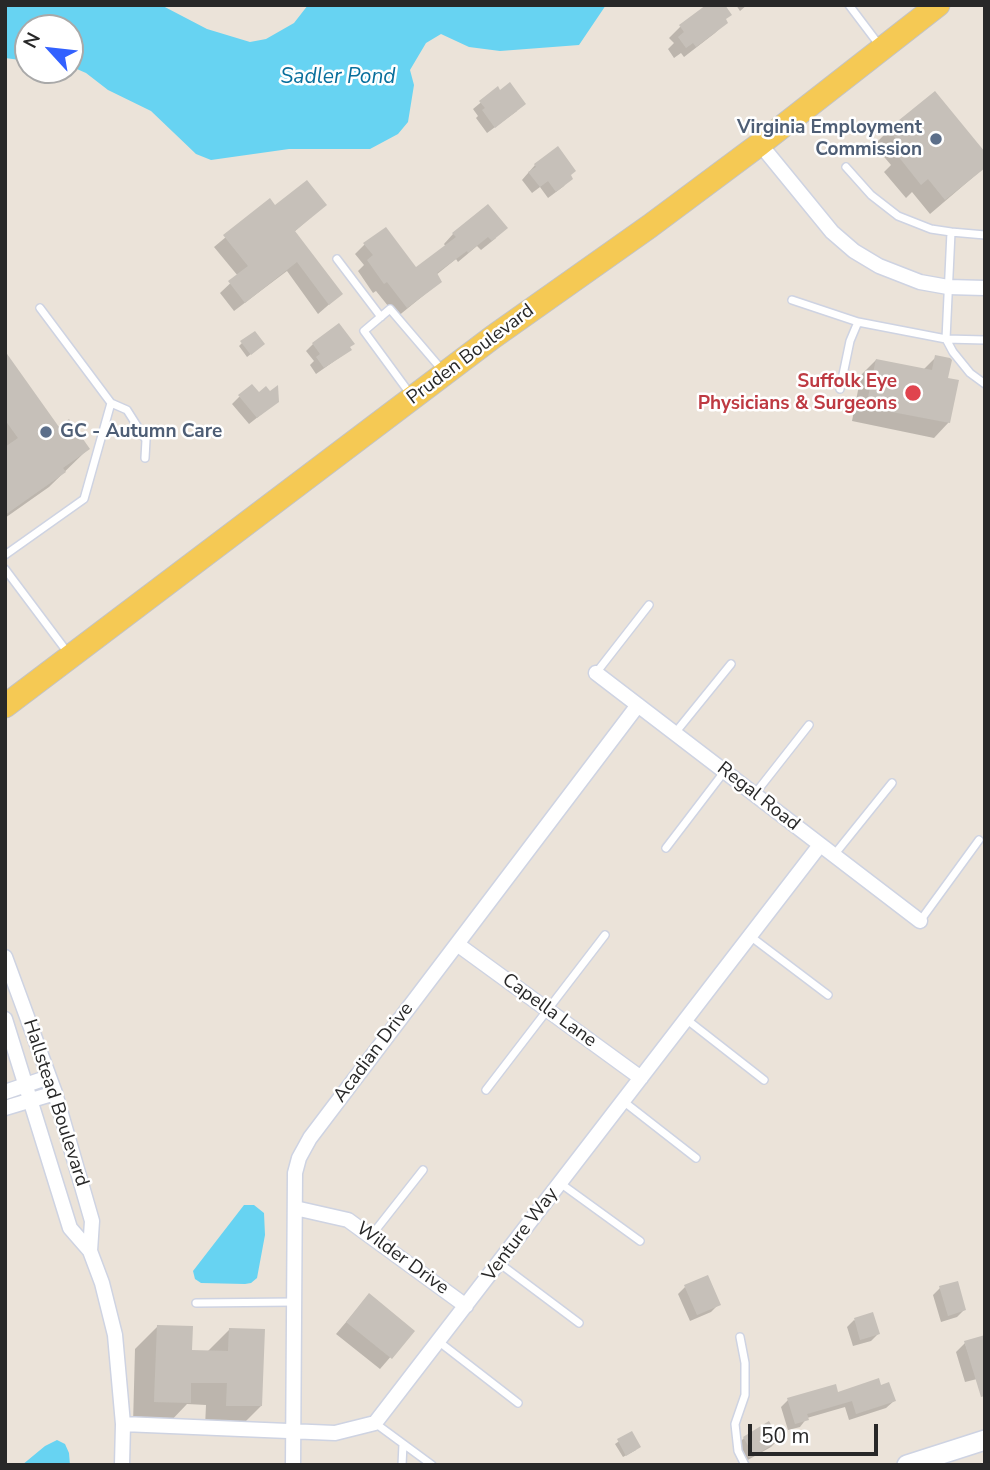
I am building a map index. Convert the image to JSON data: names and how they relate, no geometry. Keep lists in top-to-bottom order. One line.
{"streets":{"main road":["Pruden Boulevard"],"street":["Regal Road","Capella Lane","Acadian Drive","Hallstead Boulevard","Venture Way","Wilder Drive"]},"crossings":[["Regal Road","Acadian Drive"],["Regal Road","Venture Way"],["Capella Lane","Acadian Drive"],["Capella Lane","Venture Way"],["Acadian Drive","Wilder Drive"],["Venture Way","Wilder Drive"]],"water":["Sadler Pond"],"places":["Virginia Employment Commission","Suffolk Eye Physicians & Surgeons","GC - Autumn Care"],"scale_bar":"50 m","north":"top left"}
